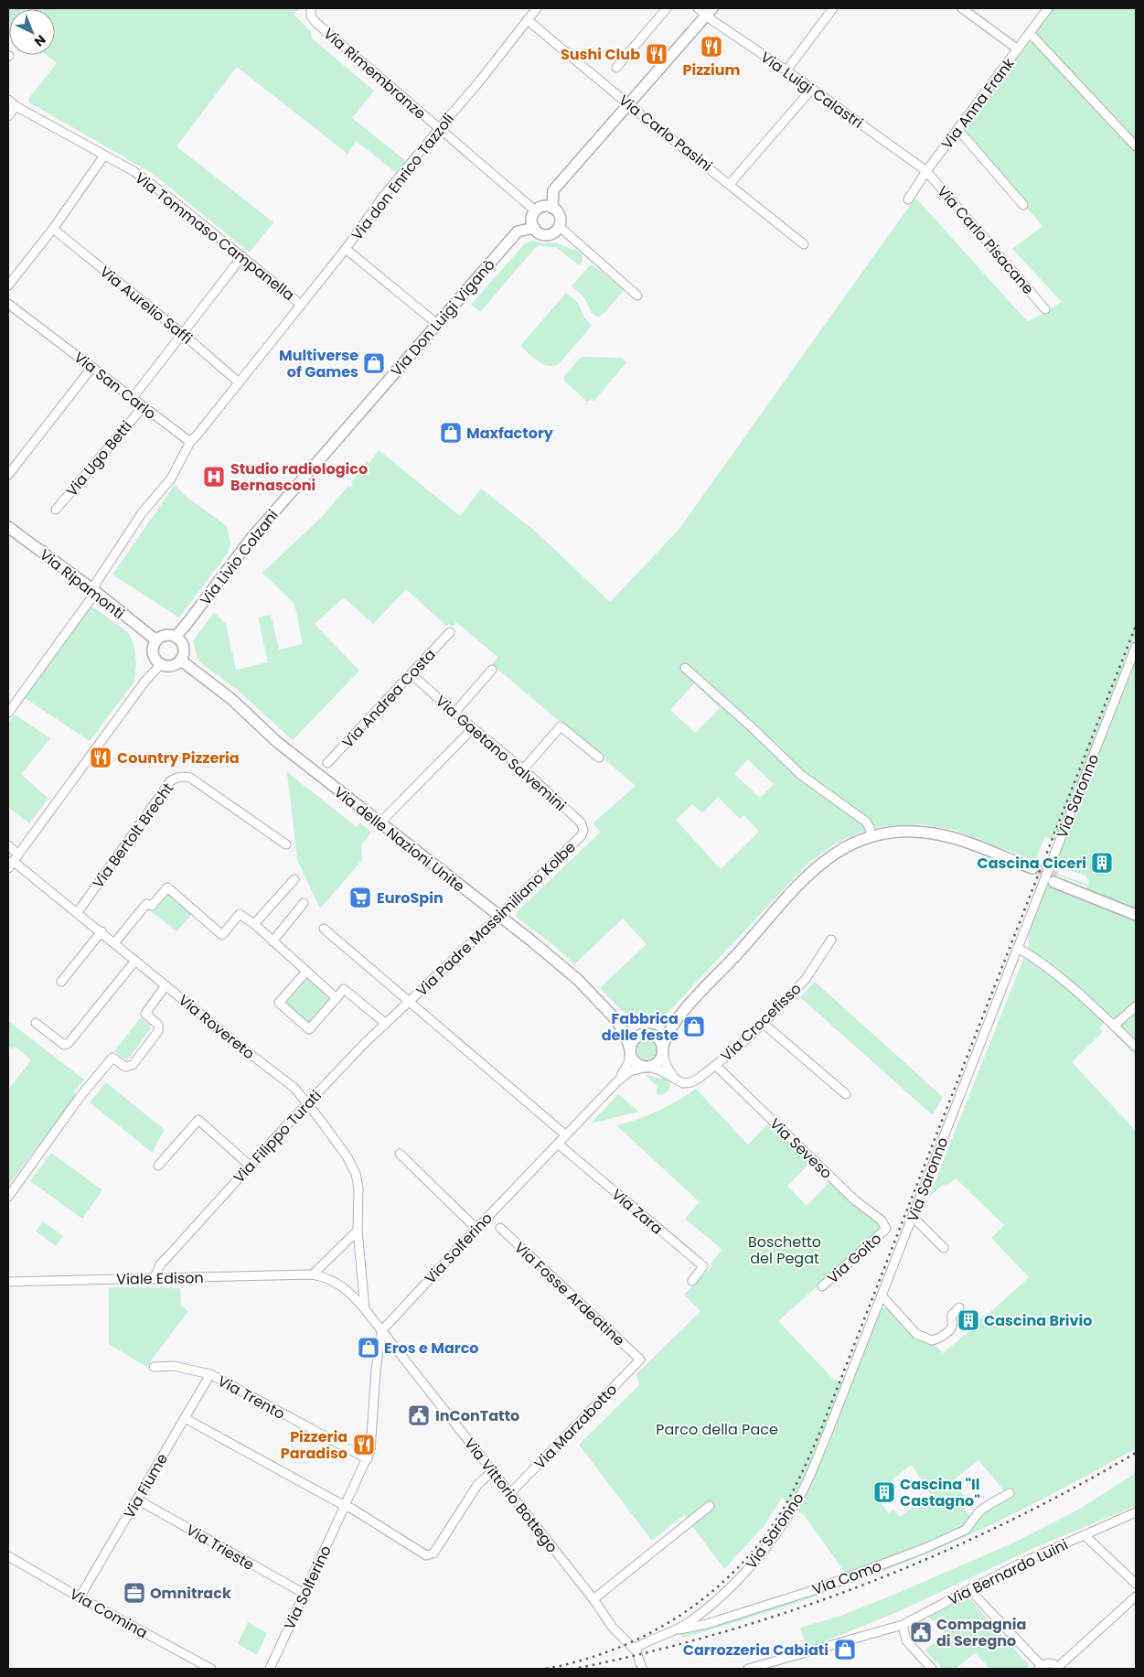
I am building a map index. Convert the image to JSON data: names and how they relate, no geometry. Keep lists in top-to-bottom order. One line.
{"streets":{"street":["Via Rimembranze","Via Luigi Calastri","Via Anna Frank","Via Carlo Pasini","Via don Enrico Tazzoli","Via Tommaso Campanella","Via Carlo Pisacane","Via Aurelio Saffi","Via Don Luigi Viganò","Via San Carlo","Via Ugo Betti","Via Livio Colzani","Via Ripamonti","Via Andrea Costa","Via Gaetano Salvemini","Via Saronno","Via Bertolt Brecht","Via delle Nazioni Unite","Via Padre Massimiliano Kolbe","Via Crocefisso","Via Rovereto","Via Filippo Turati","Via Seveso","Via Zara","Via Solferino","Via Goito","Viale Edison","Via Fosse Ardeatine","Via Trento","Via Marzabotto","Via Fiume","Via Vittorio Bottego","Via Trieste","Via Bernardo Luini","Via Como","Via Comina"]},"crossings":[["Via Rimembranze","Via don Enrico Tazzoli"],["Via Rimembranze","Via Don Luigi Viganò"],["Via Luigi Calastri","Via Anna Frank"],["Via Luigi Calastri","Via Carlo Pisacane"],["Via Anna Frank","Via Carlo Pisacane"],["Via Carlo Pasini","Via don Enrico Tazzoli"],["Via don Enrico Tazzoli","Via Tommaso Campanella"],["Via don Enrico Tazzoli","Via Aurelio Saffi"],["Via don Enrico Tazzoli","Via San Carlo"],["Via Don Luigi Viganò","Via Livio Colzani"],["Via San Carlo","Via Ugo Betti"],["Via Livio Colzani","Via Ripamonti"],["Via Livio Colzani","Via delle Nazioni Unite"],["Via Ripamonti","Via delle Nazioni Unite"],["Via Andrea Costa","Via Gaetano Salvemini"],["Via Gaetano Salvemini","Via Padre Massimiliano Kolbe"],["Via Saronno","Via Vittorio Bottego"],["Via Saronno","Via Como"],["Via Bertolt Brecht","Via Rovereto"],["Via delle Nazioni Unite","Via Padre Massimiliano Kolbe"],["Via Padre Massimiliano Kolbe","Via Filippo Turati"],["Via Crocefisso","Via Seveso"],["Via Rovereto","Via Filippo Turati"],["Via Filippo Turati","Viale Edison"],["Via Seveso","Via Goito"],["Via Zara","Via Solferino"],["Via Solferino","Via Trento"],["Via Solferino","Via Vittorio Bottego"],["Via Solferino","Via Trieste"],["Via Fosse Ardeatine","Via Marzabotto"],["Via Trento","Via Fiume"],["Via Marzabotto","Via Vittorio Bottego"],["Via Fiume","Via Trieste"],["Via Fiume","Via Comina"]],"parks":["Boschetto del Pegat","Parco della Pace"],"places":{"restaurant":["Pizzium","Sushi Club","Country Pizzeria","Pizzeria Paradiso"],"shop":["Multiverse of Games","Maxfactory","Fabbrica delle feste","Eros e Marco","Carrozzeria Cabiati"],"hospital":["Studio radiologico Bernasconi"],"building":["Cascina Ciceri","Cascina Brivio","Cascina \"Il Castagno\""],"supermarket":["EuroSpin"],"public building":["InConTatto","Compagnia di Seregno"],"office":["Omnitrack"]},"north":"bottom right"}
